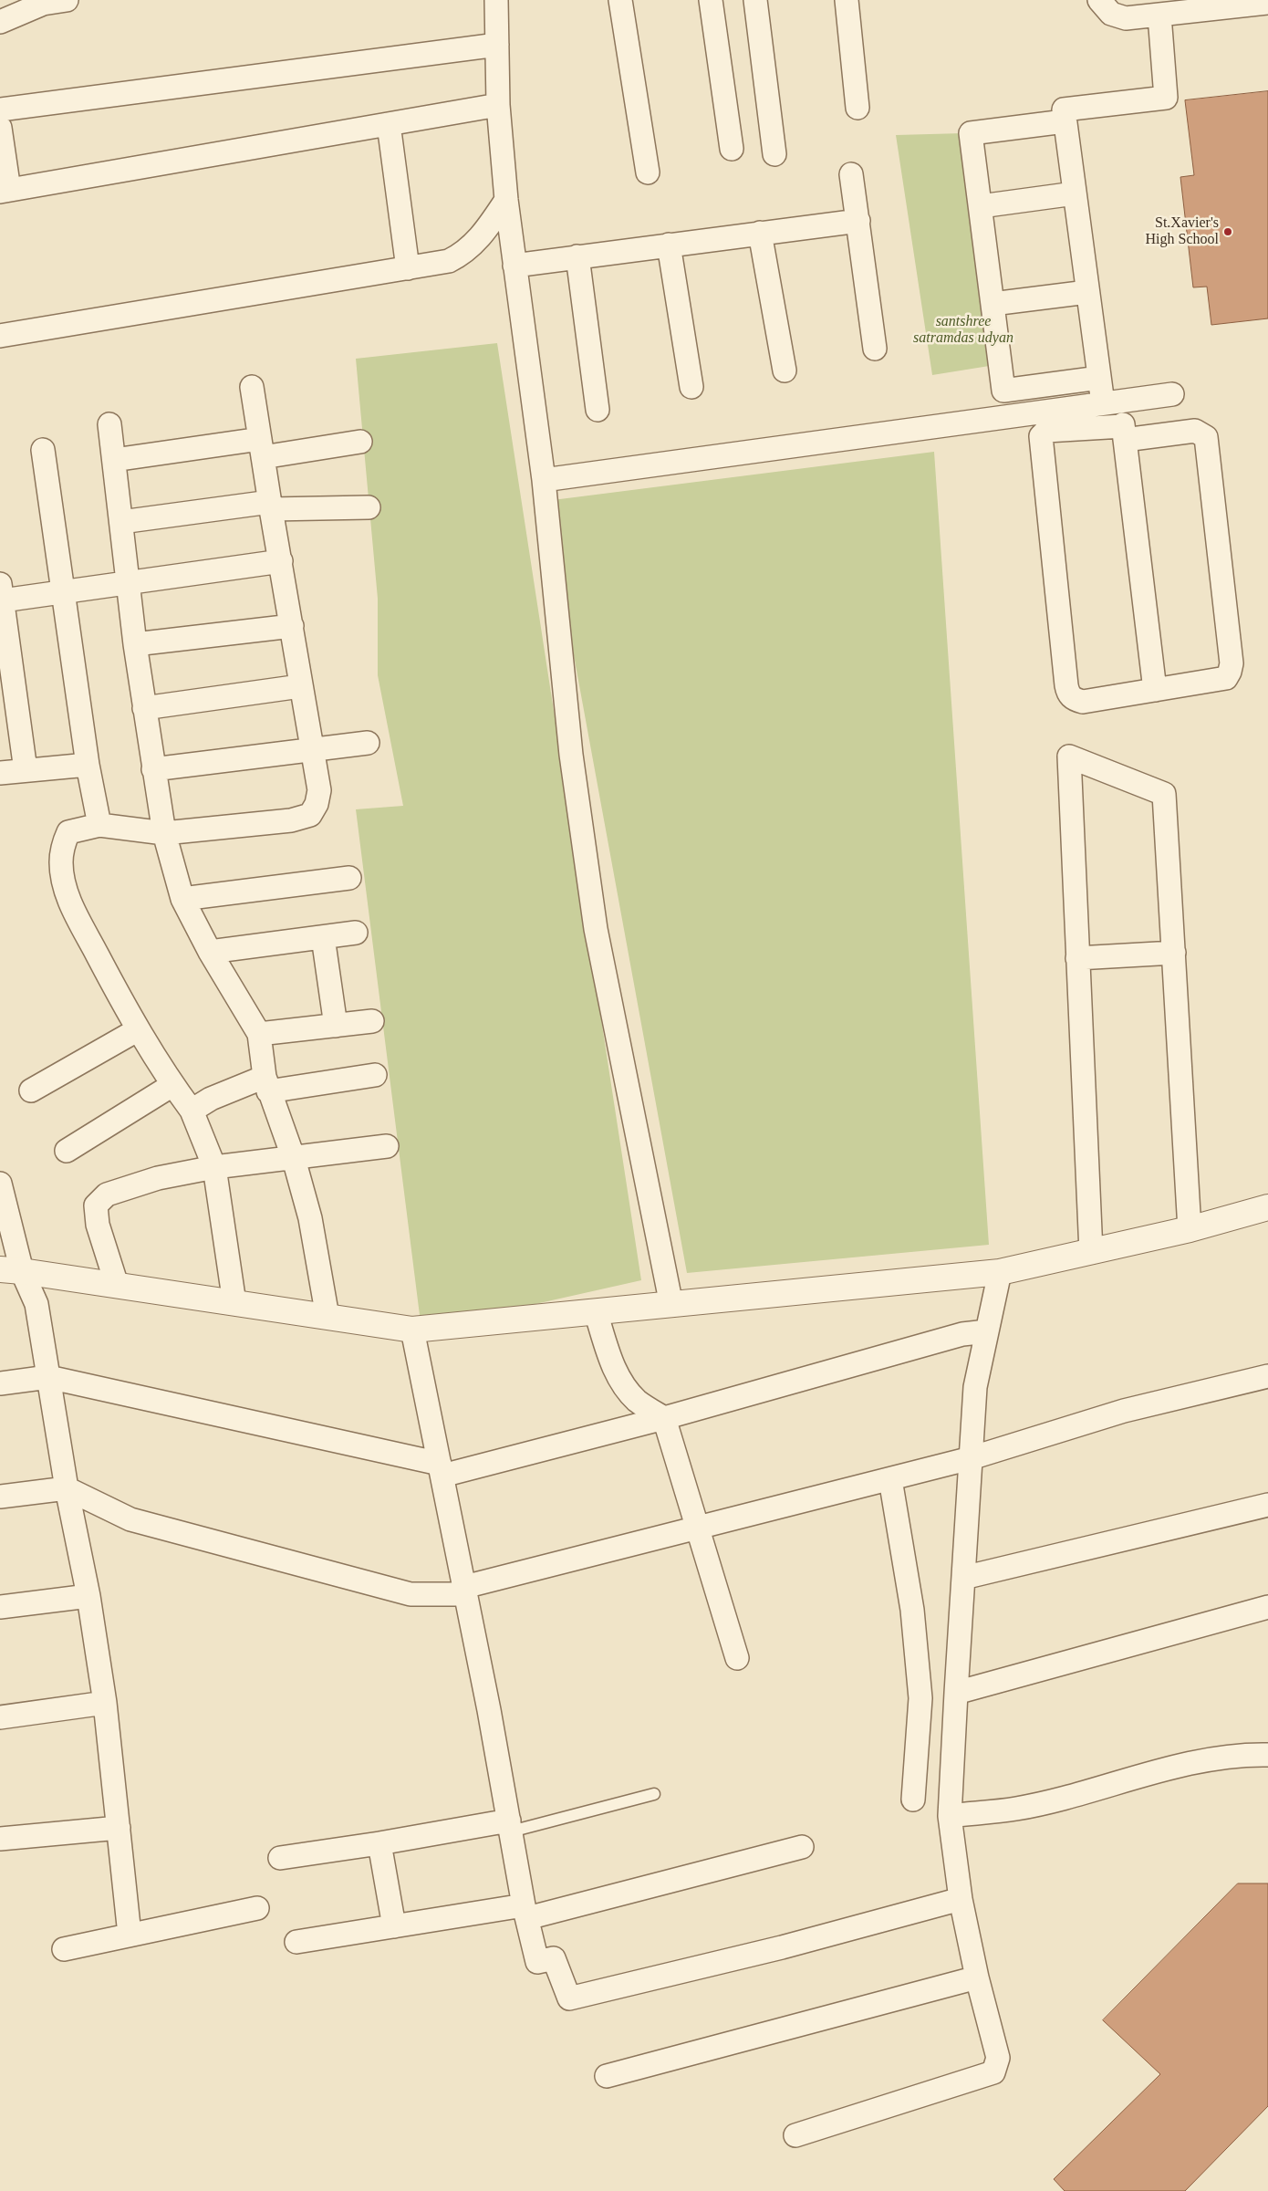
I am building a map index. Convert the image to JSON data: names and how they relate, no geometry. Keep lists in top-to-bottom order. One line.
{"parks":["santshree satramdas udyan"],"places":["St.Xavier's High School"]}
